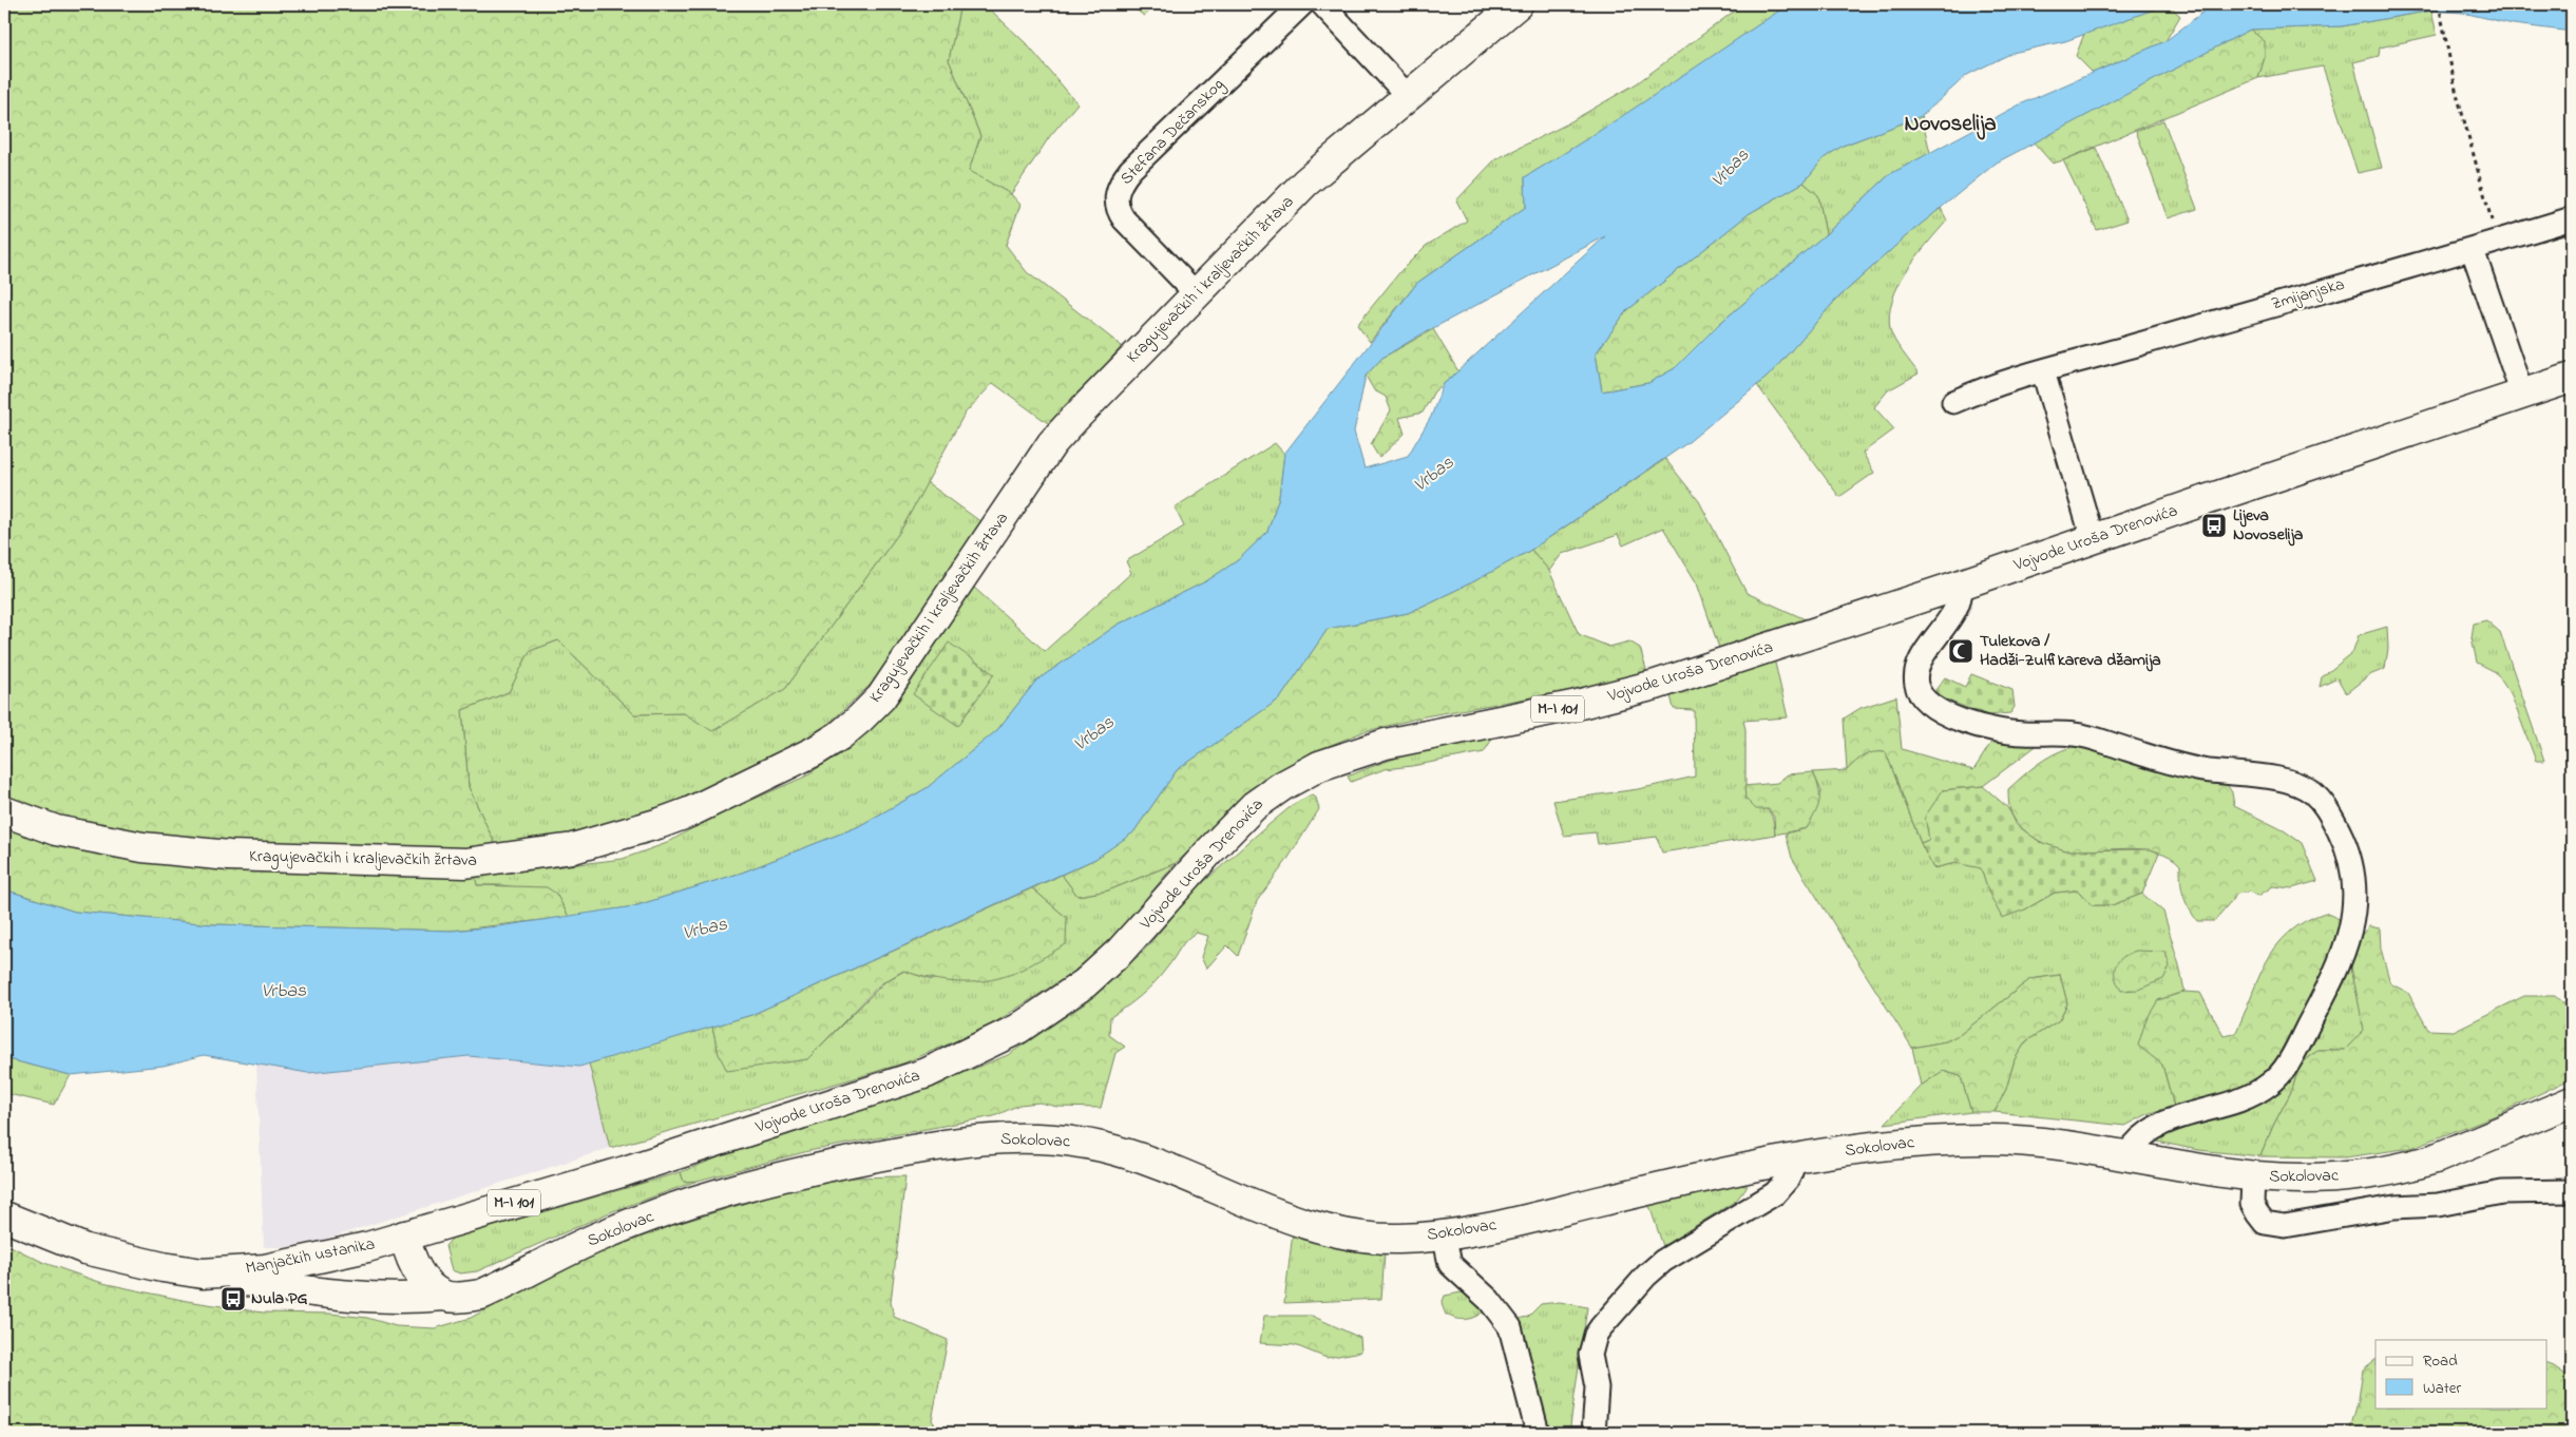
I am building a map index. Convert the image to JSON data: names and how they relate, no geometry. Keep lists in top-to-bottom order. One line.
{"streets":{"main road":["Kragujevačkih i kraljevačkih žrtava","Vojvode Uroša Drenovića","M-I 101","Sokolovac","Manjačkih ustanika"],"street":["Stefana Dečanskog","Zmijanjska"]},"crossings":[["Stefana Dečanskog","Kragujevačkih i kraljevačkih žrtava"],["Vojvode Uroša Drenovića","Manjačkih ustanika"],["Sokolovac","Manjačkih ustanika"]],"districts":["Novoselija"],"water":["Vrbas"],"places":{"bus stop":["Lijeva Novoselija","Nula PG"],"mosque":["Tulekova / Hadži-Zulfikareva džamija"]},"legend":["Road","Water"]}
